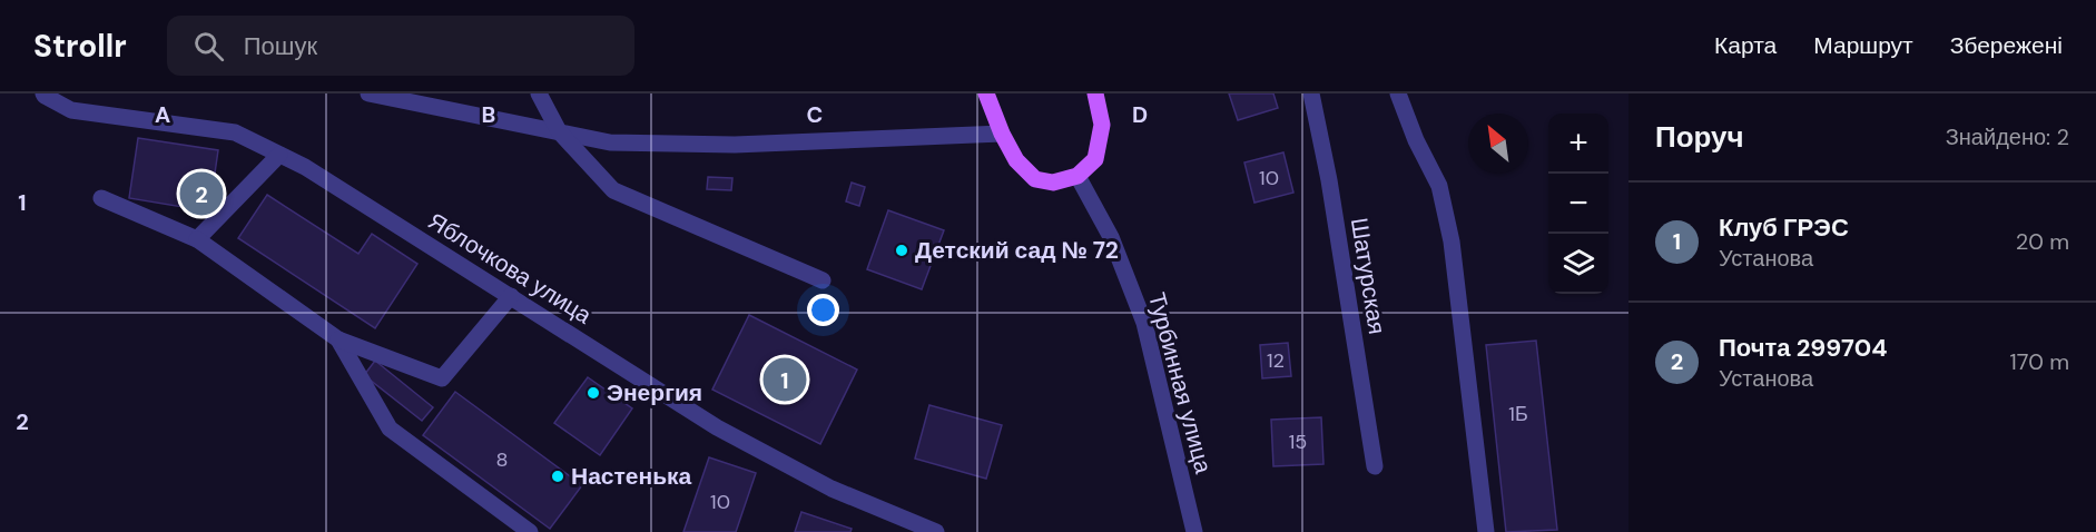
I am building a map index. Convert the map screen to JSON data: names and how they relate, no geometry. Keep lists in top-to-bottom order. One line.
{"streets":{"street":["Яблочкова улица","Шатурская","Турбинная улица"]},"places":["Детский сад № 72","Энергия","Настенька"],"house_numbers":["10","12","1Б","15","8","10"],"north":"top left","page":{"header":"Strollr","search":"Пошук","nav":["Карта","Маршрут","Збережені"],"heading":["Поруч","Знайдено: 2"],"map_buttons":["+","−"],"pins":["2","1"],"list":[{"mark":"1","name":"Клуб ГРЭС","note":"Установа","value":"20 m"},{"mark":"2","name":"Почта 299704","note":"Установа","value":"170 m"}]},"grid":{"columns":["A","B","C","D"],"rows":["1","2"]}}
